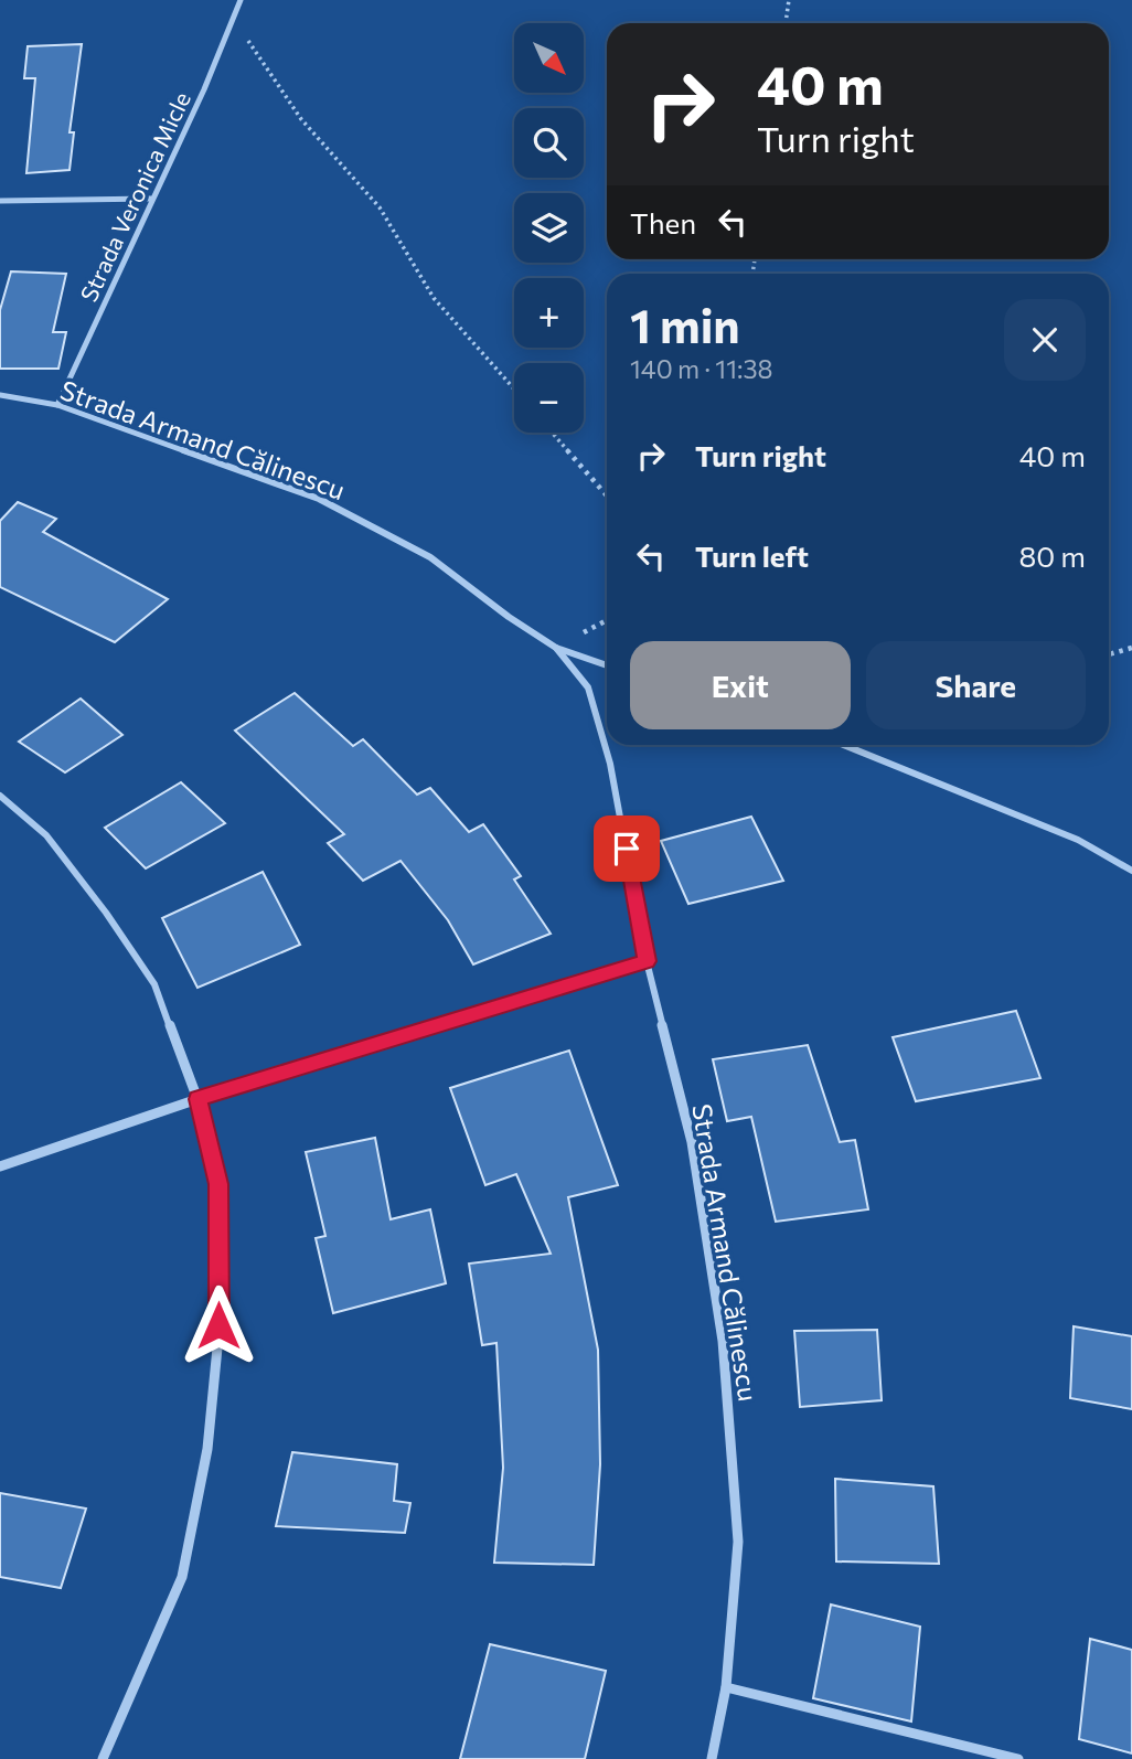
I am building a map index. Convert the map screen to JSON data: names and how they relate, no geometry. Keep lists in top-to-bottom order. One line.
{"streets":{"street":["Strada Veronica Micle","Strada Armand Călinescu"]},"crossings":[["Strada Veronica Micle","Strada Armand Călinescu"]],"north":"bottom right","page":{"map_buttons":["+","−"],"turn":["40 m","Turn right"],"then":"Then","heading":["1 min","140 m · 11:38"],"list":[{"name":"Turn right","value":"40 m"},{"name":"Turn left","value":"80 m"}],"buttons":["Exit","Share"]}}
